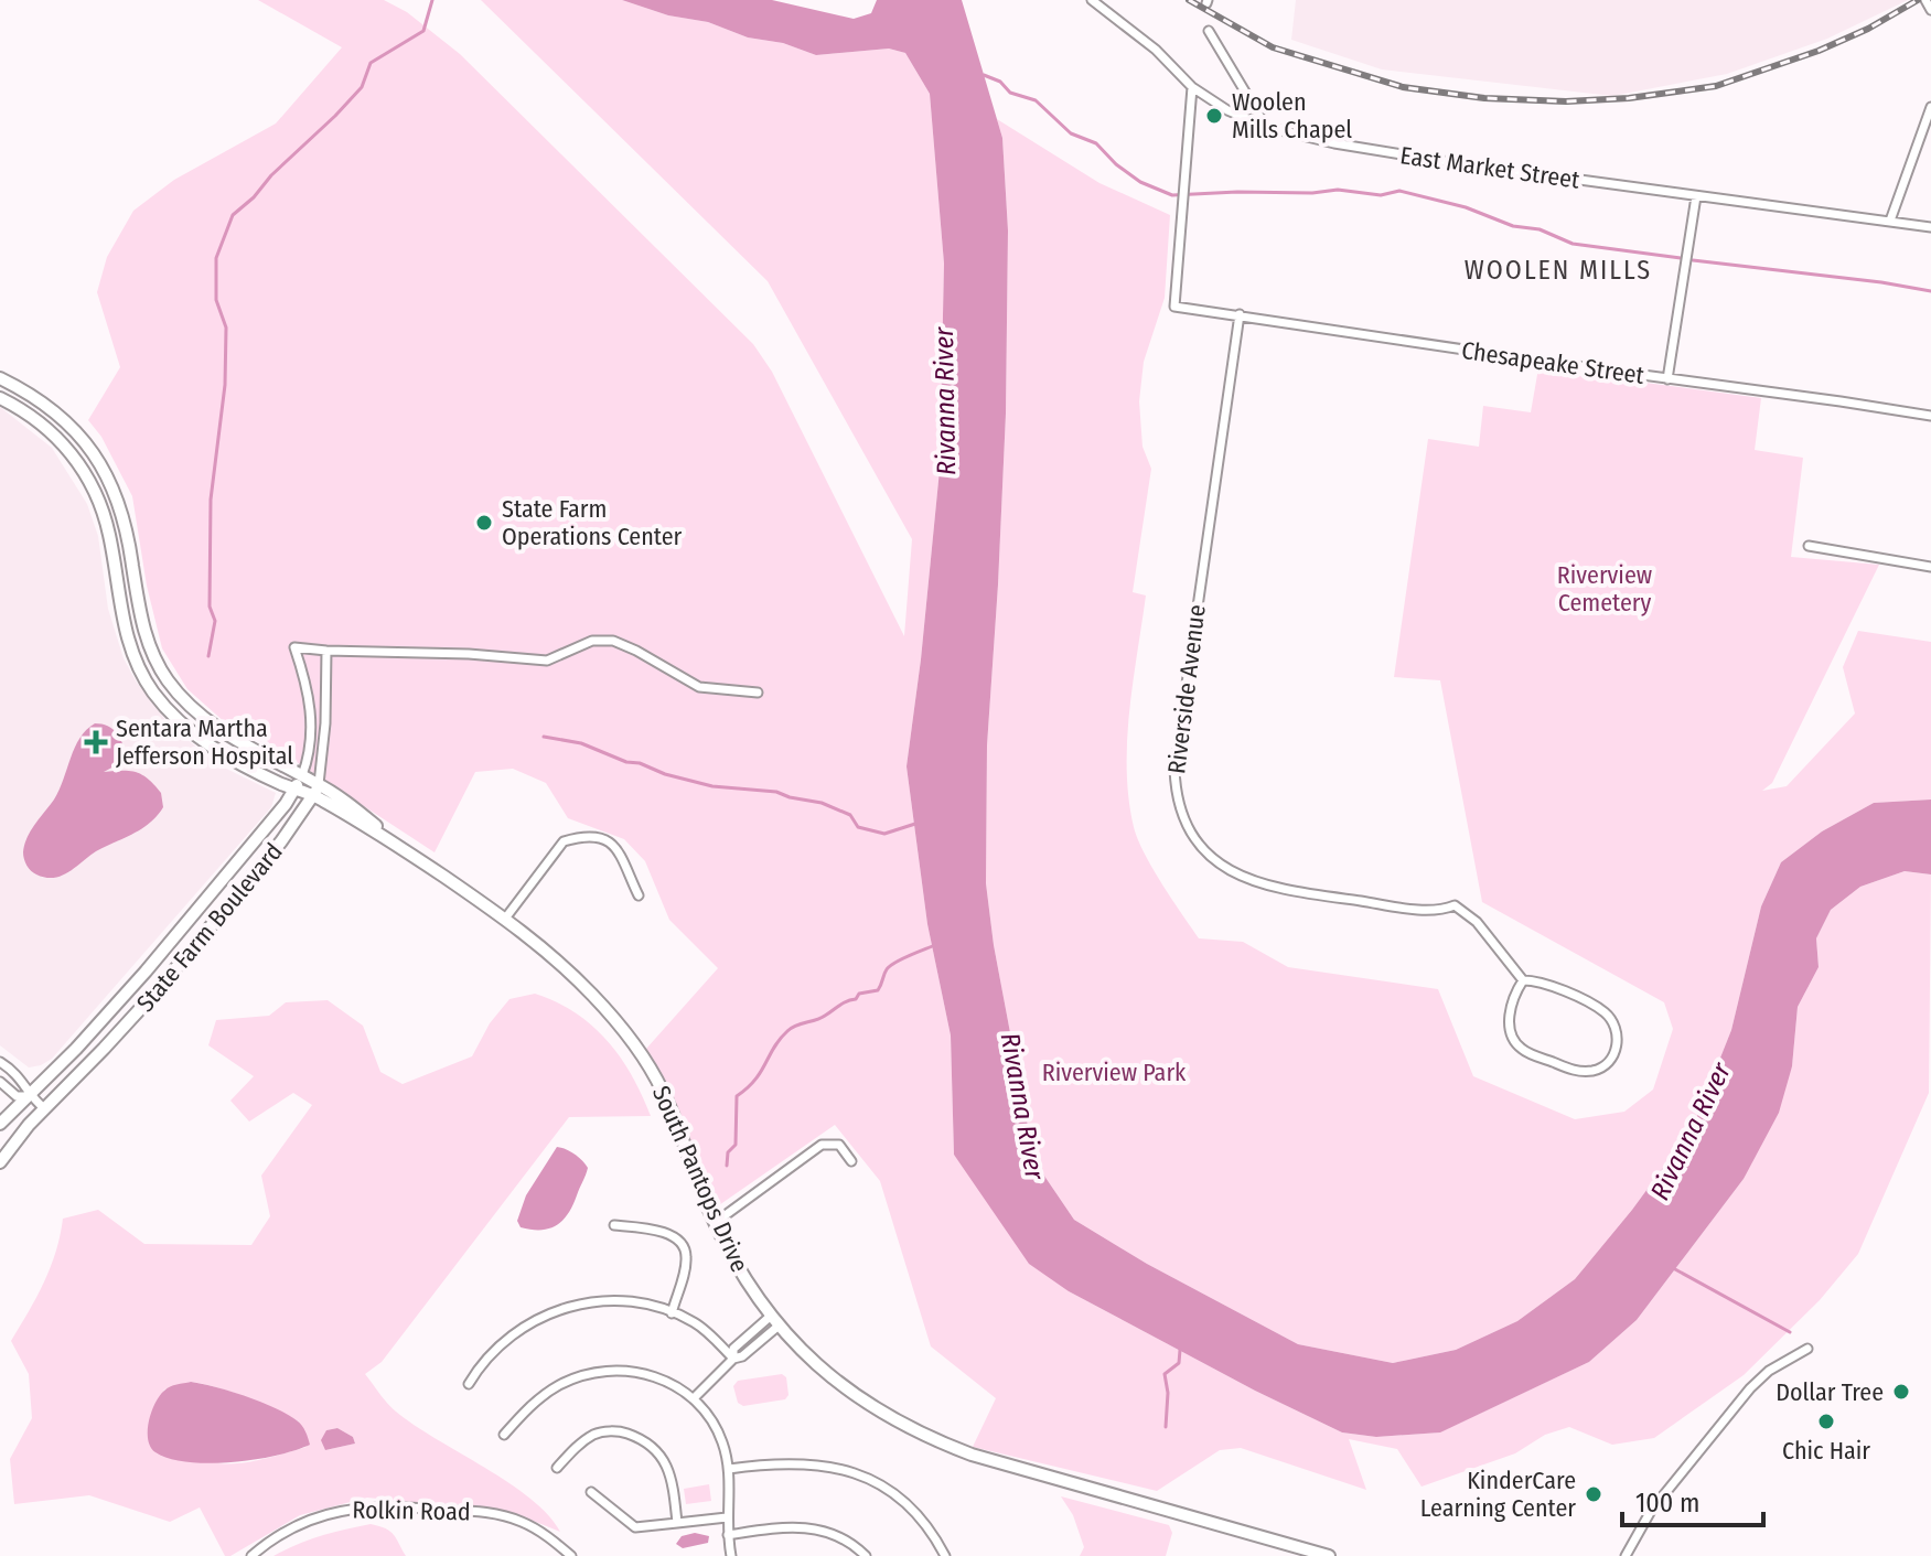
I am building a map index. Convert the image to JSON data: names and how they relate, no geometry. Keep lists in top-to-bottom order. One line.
{"streets":{"street":["East Market Street","Chesapeake Street","Riverside Avenue","State Farm Boulevard","South Pantops Drive","Rolkin Road"]},"crossings":[["East Market Street","Chesapeake Street"],["Chesapeake Street","Riverside Avenue"],["State Farm Boulevard","South Pantops Drive"]],"districts":["WOOLEN MILLS"],"water":["Rivanna River"],"parks":["Riverview Cemetery","Riverview Park"],"places":{"other":["Woolen Mills Chapel","State Farm Operations Center","Dollar Tree","Chic Hair","KinderCare Learning Center"],"health":["Sentara Martha Jefferson Hospital"]},"scale_bar":"100 m"}
